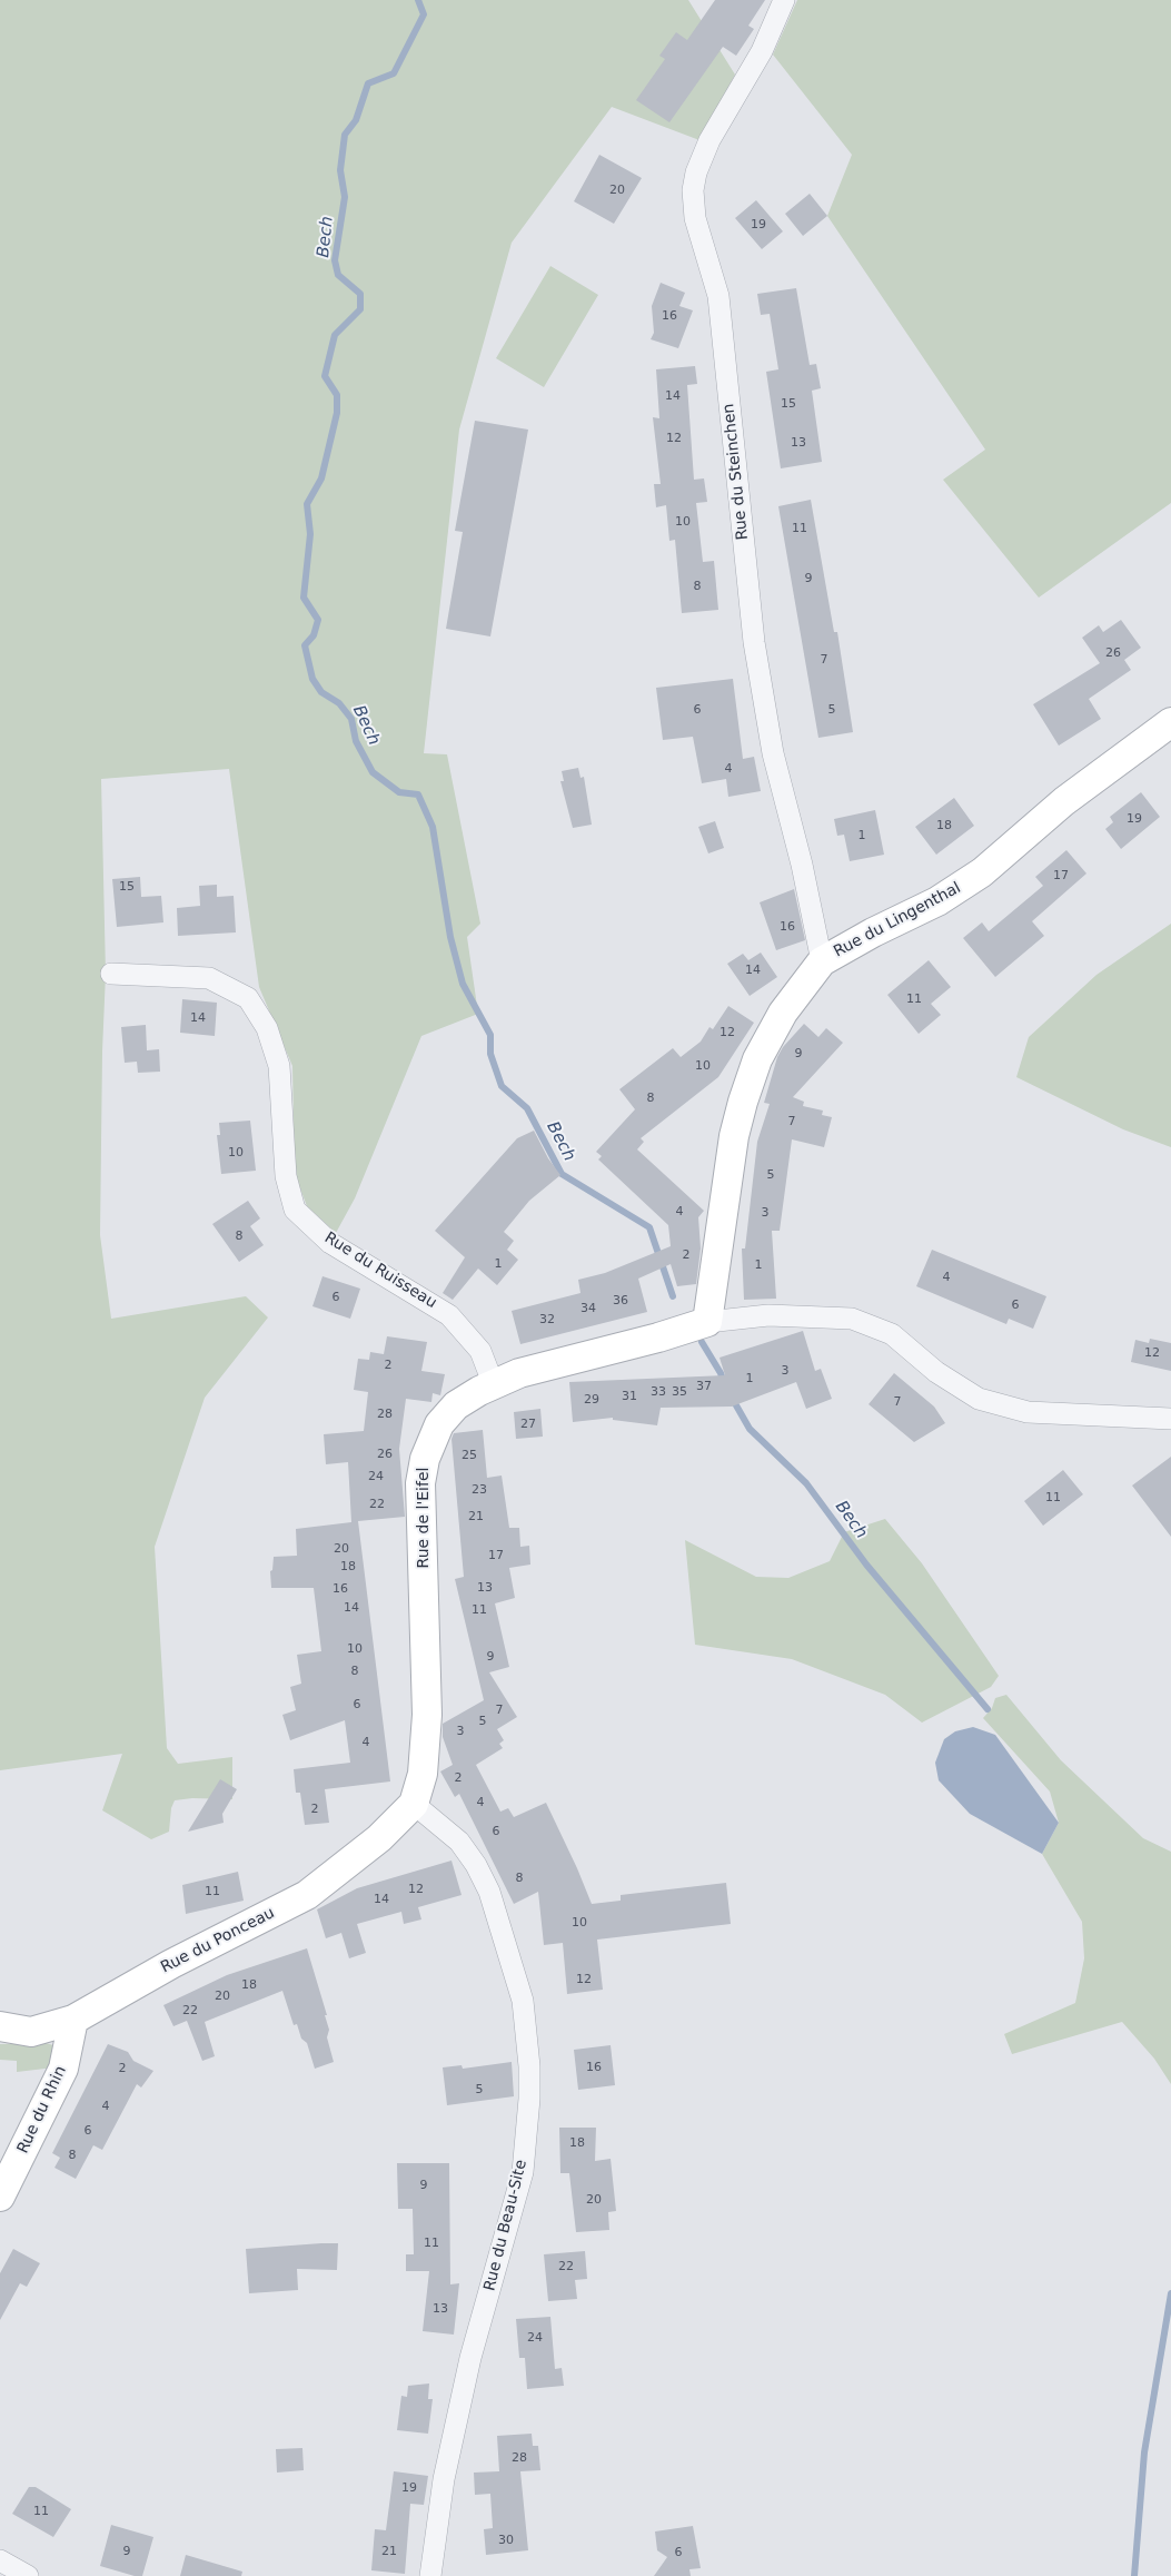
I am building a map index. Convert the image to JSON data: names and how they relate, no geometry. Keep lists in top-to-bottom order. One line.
{"streets":{"street":["Rue du Steinchen","Rue du Lingenthal","Rue du Ruisseau","Rue de l'Eifel","Rue du Ponceau","Rue du Rhin","Rue du Beau-Site"]},"crossings":[["Rue du Steinchen","Rue du Lingenthal"],["Rue du Lingenthal","Rue de l'Eifel"],["Rue du Ruisseau","Rue de l'Eifel"],["Rue de l'Eifel","Rue du Ponceau"],["Rue de l'Eifel","Rue du Beau-Site"],["Rue du Ponceau","Rue du Rhin"],["Rue du Ponceau","Rue du Beau-Site"]],"water":["Bech"],"house_numbers":["20","19","16","14","15","12","13","10","11","9","8","26","7","6","5","4","19","18","1","17","15","16","14","11","14","12","9","10","8","7","10","5","4","3","8","2","1","1","4","6","36","6","34","32","12","2","3","1","37","33","35","31","29","7","28","27","26","25","24","23","11","22","21","20","17","18","13","16","14","11","10","9","8","6","7","5","3","4","2","4","2","6","8","12","11","14","10","12","18","20","22","16","2","5","4","6","18","8","9","20","11","22","13","24","28","19","11","30","9","21","6"]}
